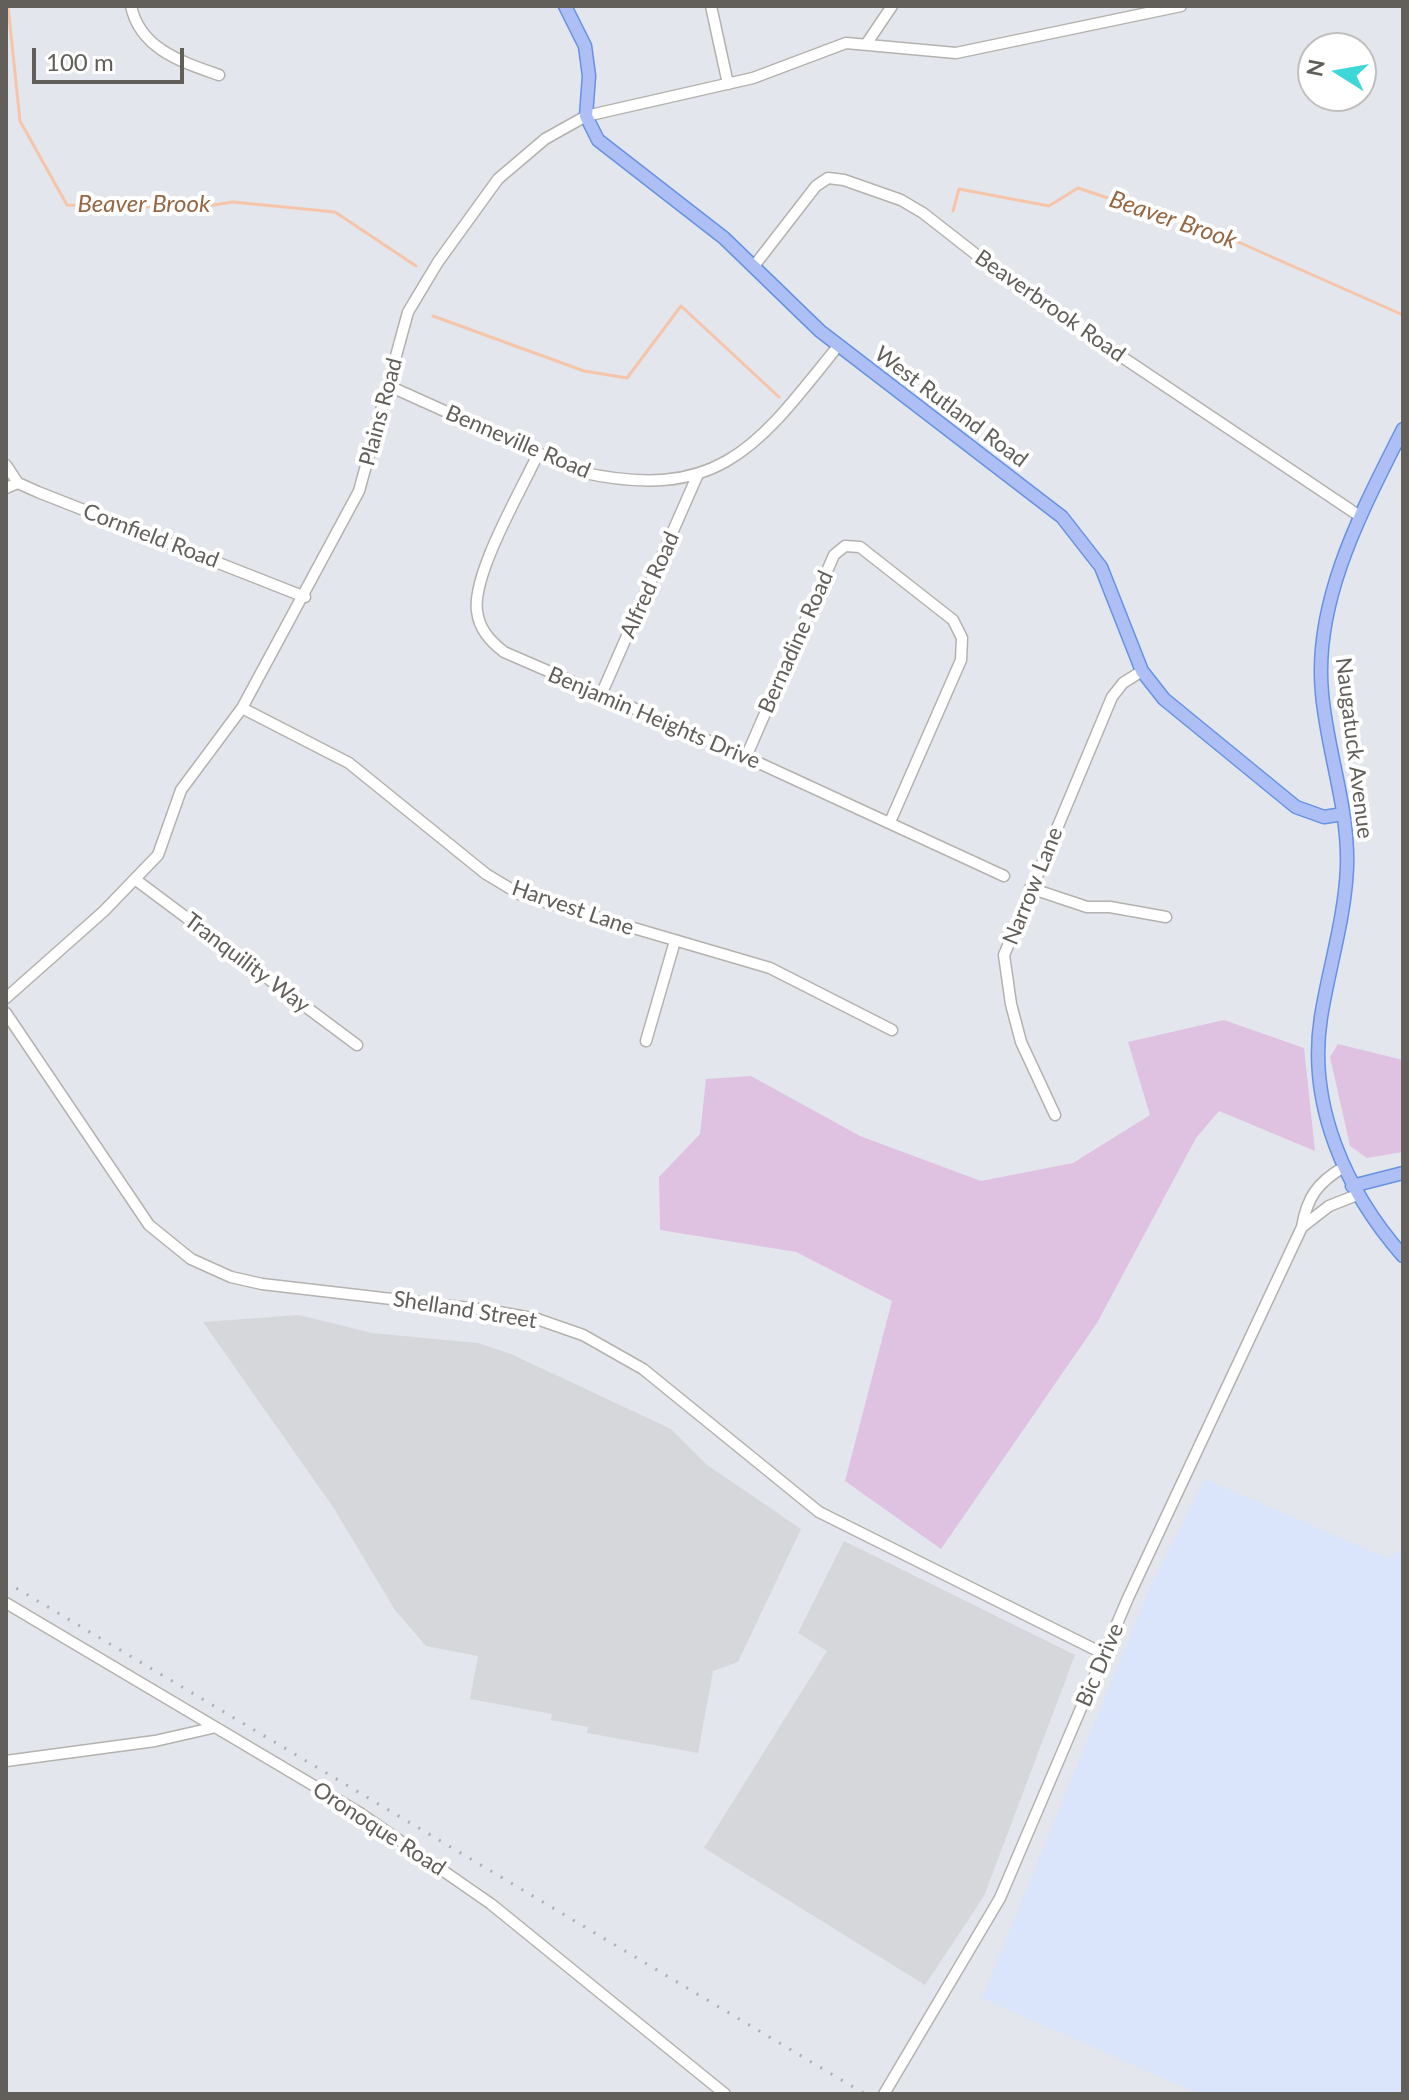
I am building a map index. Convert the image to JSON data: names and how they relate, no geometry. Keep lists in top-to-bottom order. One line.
{"streets":{"main road":["West Rutland Road","Naugatuck Avenue"],"street":["Beaverbrook Road","Plains Road","Benneville Road","Cornfield Road","Alfred Road","Bernadine Road","Benjamin Heights Drive","Narrow Lane","Harvest Lane","Tranquility Way","Shelland Street","Bic Drive","Oronoque Road"]},"crossings":[["Beaverbrook Road","West Rutland Road"],["Beaverbrook Road","Naugatuck Avenue"],["West Rutland Road","Plains Road"],["West Rutland Road","Benneville Road"],["West Rutland Road","Naugatuck Avenue"],["West Rutland Road","Narrow Lane"],["Plains Road","Benneville Road"],["Plains Road","Cornfield Road"],["Plains Road","Harvest Lane"],["Plains Road","Tranquility Way"],["Benneville Road","Alfred Road"],["Benneville Road","Benjamin Heights Drive"],["Alfred Road","Benjamin Heights Drive"],["Bernadine Road","Benjamin Heights Drive"],["Naugatuck Avenue","Bic Drive"],["Shelland Street","Bic Drive"]],"water":["Beaver Brook"],"scale_bar":"100 m","north":"left"}
